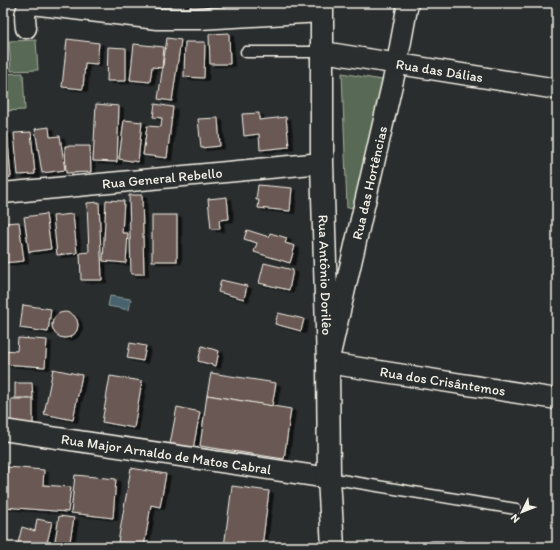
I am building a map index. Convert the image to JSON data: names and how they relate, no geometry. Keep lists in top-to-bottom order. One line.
{"streets":{"street":["Rua das Dálias","Rua General Rebello","Rua das Hortências","Rua Antônio Dorilêo","Rua dos Crisântemos","Rua Major Arnaldo de Matos Cabral"]},"crossings":[["Rua das Dálias","Rua das Hortências"],["Rua das Dálias","Rua Antônio Dorilêo"],["Rua General Rebello","Rua Antônio Dorilêo"],["Rua das Hortências","Rua Antônio Dorilêo"],["Rua das Hortências","Rua dos Crisântemos"],["Rua Antônio Dorilêo","Rua dos Crisântemos"],["Rua Antônio Dorilêo","Rua Major Arnaldo de Matos Cabral"]],"north":"bottom left"}
